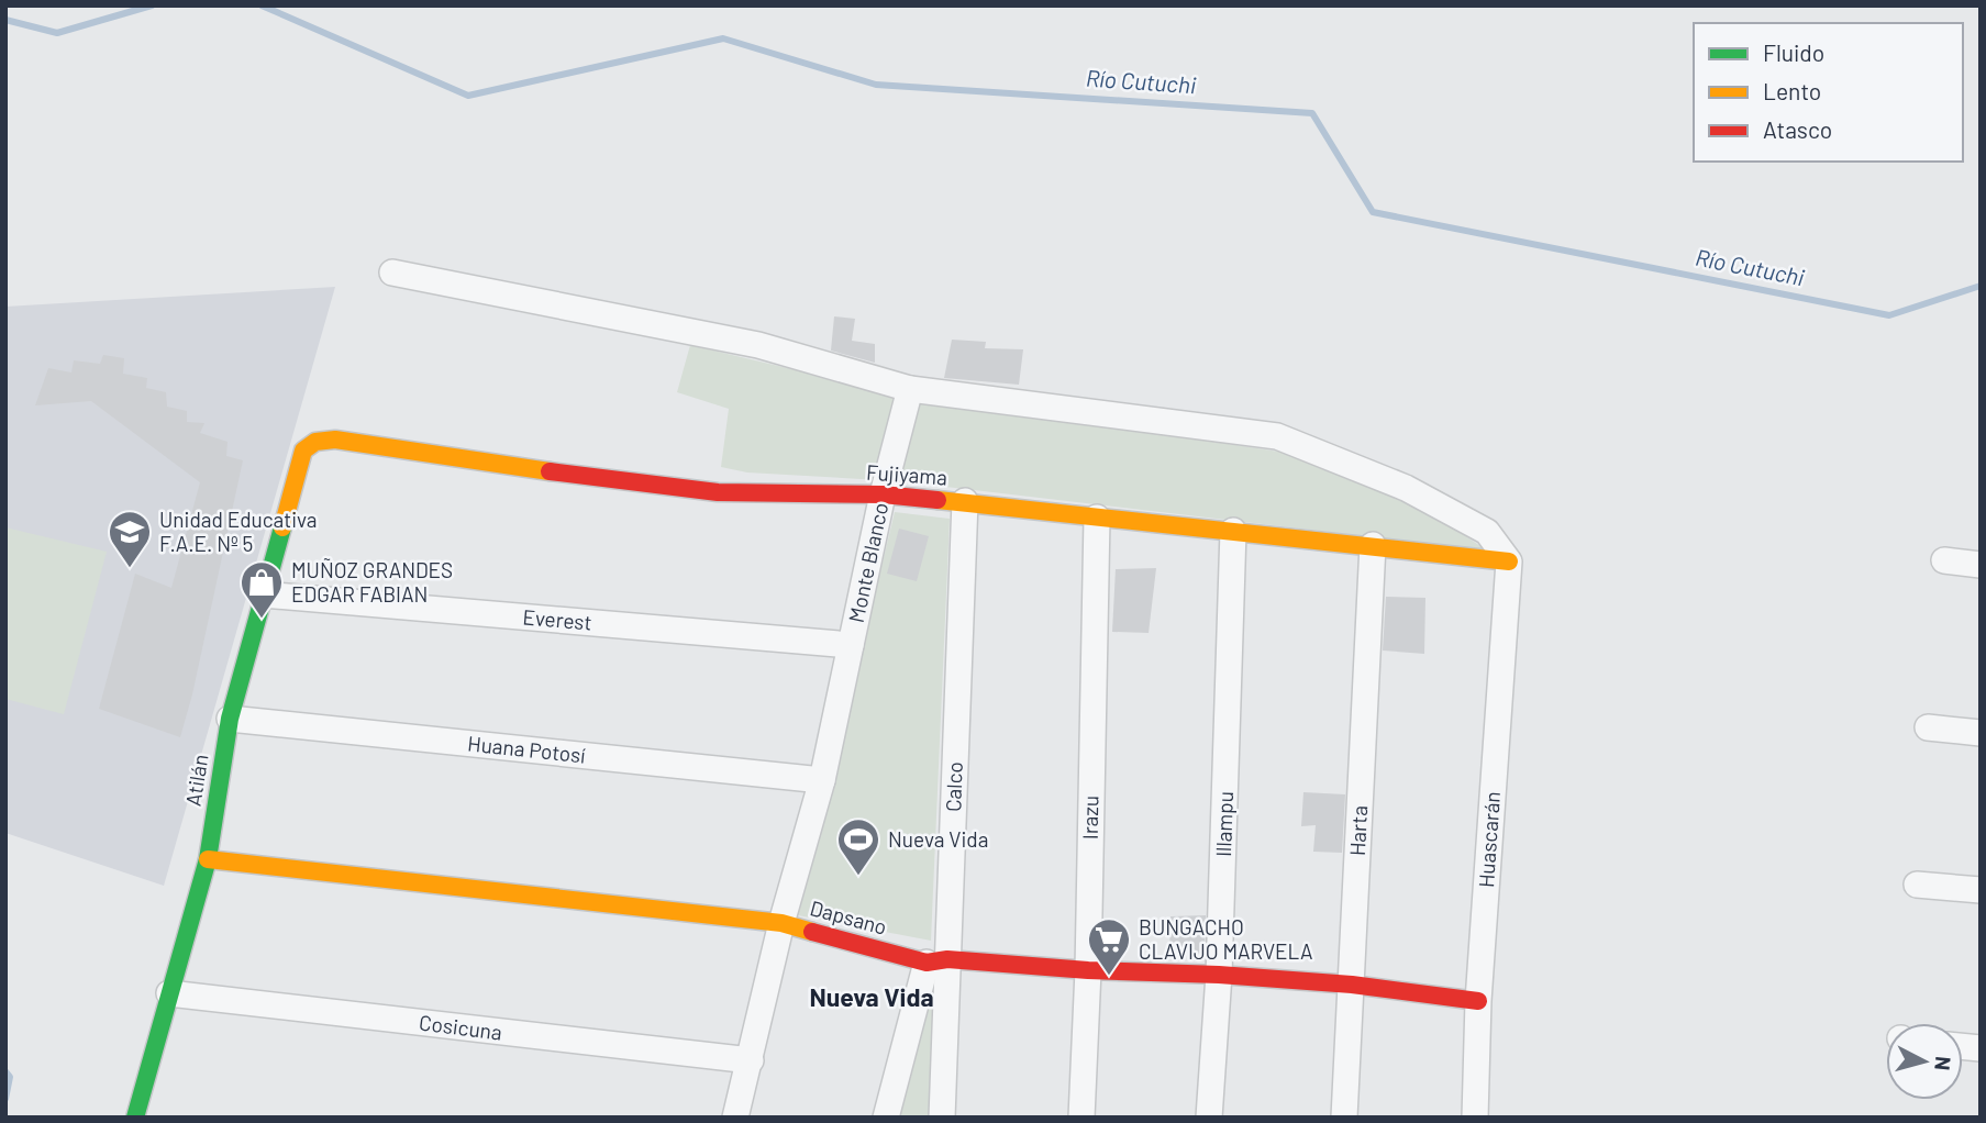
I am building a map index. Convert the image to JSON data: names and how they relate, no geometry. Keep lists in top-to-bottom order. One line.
{"streets":{"street":["Fujiyama","Monte Blanco","Everest","Huana Potosí","Atilán","Calco","Irazu","Illampu","Harta","Huascarán","Dapsano","Cosicuna"]},"crossings":[["Fujiyama","Monte Blanco"],["Fujiyama","Atilán"],["Fujiyama","Calco"],["Fujiyama","Irazu"],["Fujiyama","Illampu"],["Fujiyama","Harta"],["Fujiyama","Huascarán"],["Monte Blanco","Everest"],["Monte Blanco","Huana Potosí"],["Monte Blanco","Dapsano"],["Monte Blanco","Cosicuna"],["Everest","Atilán"],["Huana Potosí","Atilán"],["Atilán","Dapsano"],["Atilán","Cosicuna"],["Calco","Dapsano"],["Irazu","Dapsano"],["Illampu","Dapsano"],["Harta","Dapsano"],["Huascarán","Dapsano"]],"districts":["Nueva Vida"],"water":["Río Cutuchi"],"places":{"school or university":["Unidad Educativa F.A.E. Nº 5"],"shop":["MUÑOZ GRANDES EDGAR FABIAN"],"sports":["Nueva Vida"],"supermarket":["BUNGACHO CLAVIJO MARVELA"]},"legend":["Fluido","Lento","Atasco"],"north":"right"}
